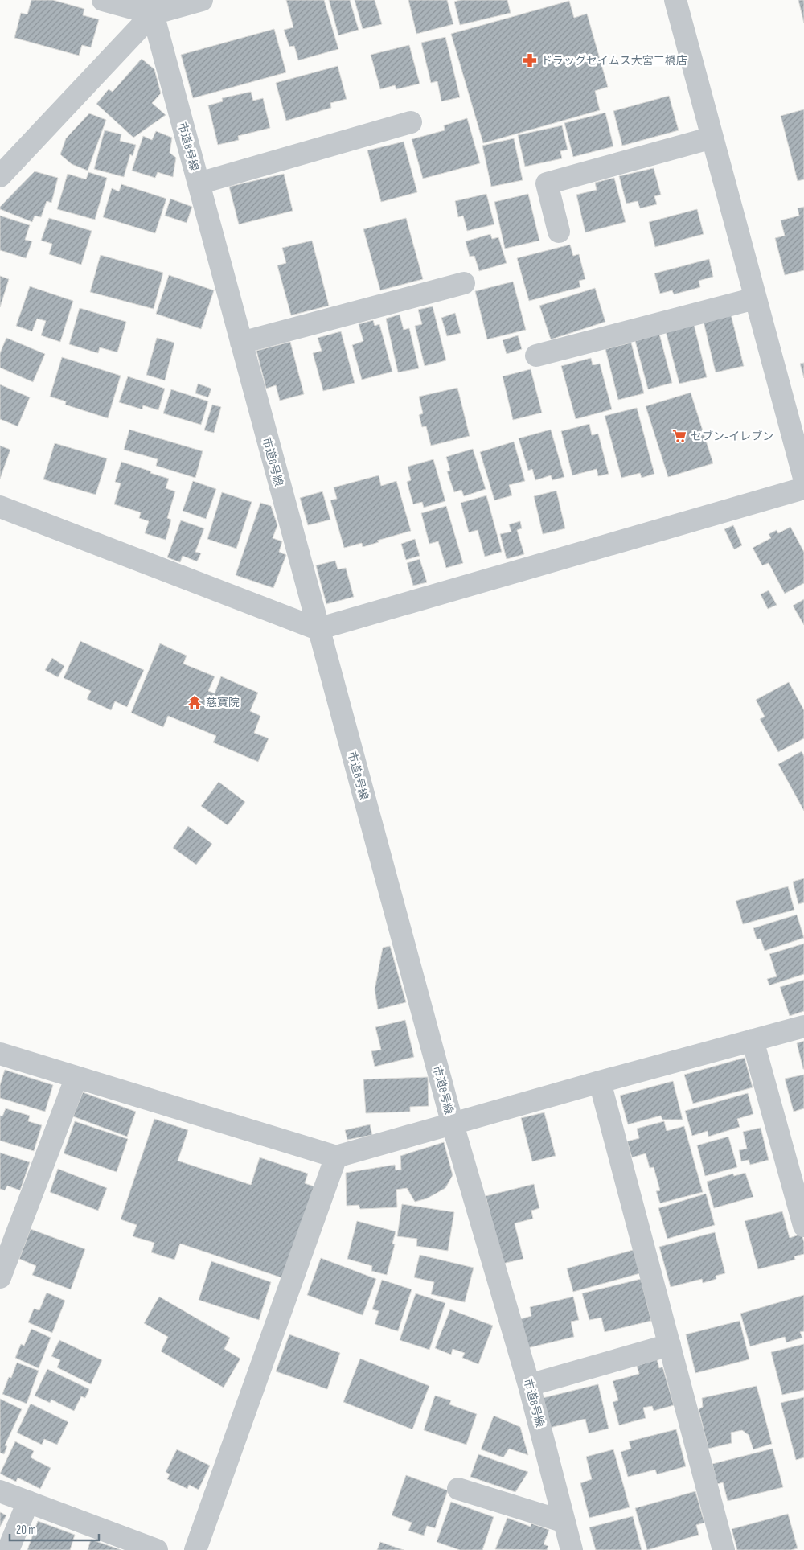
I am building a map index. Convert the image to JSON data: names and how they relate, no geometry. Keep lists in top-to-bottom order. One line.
{"streets":{"street":["市道8号線"]},"places":{"pharmacy":["ドラッグセイムス大宮三橋店"],"supermarket":["セブン-イレブン"],"temple":["慈寶院"]},"scale_bar":"20 m"}
